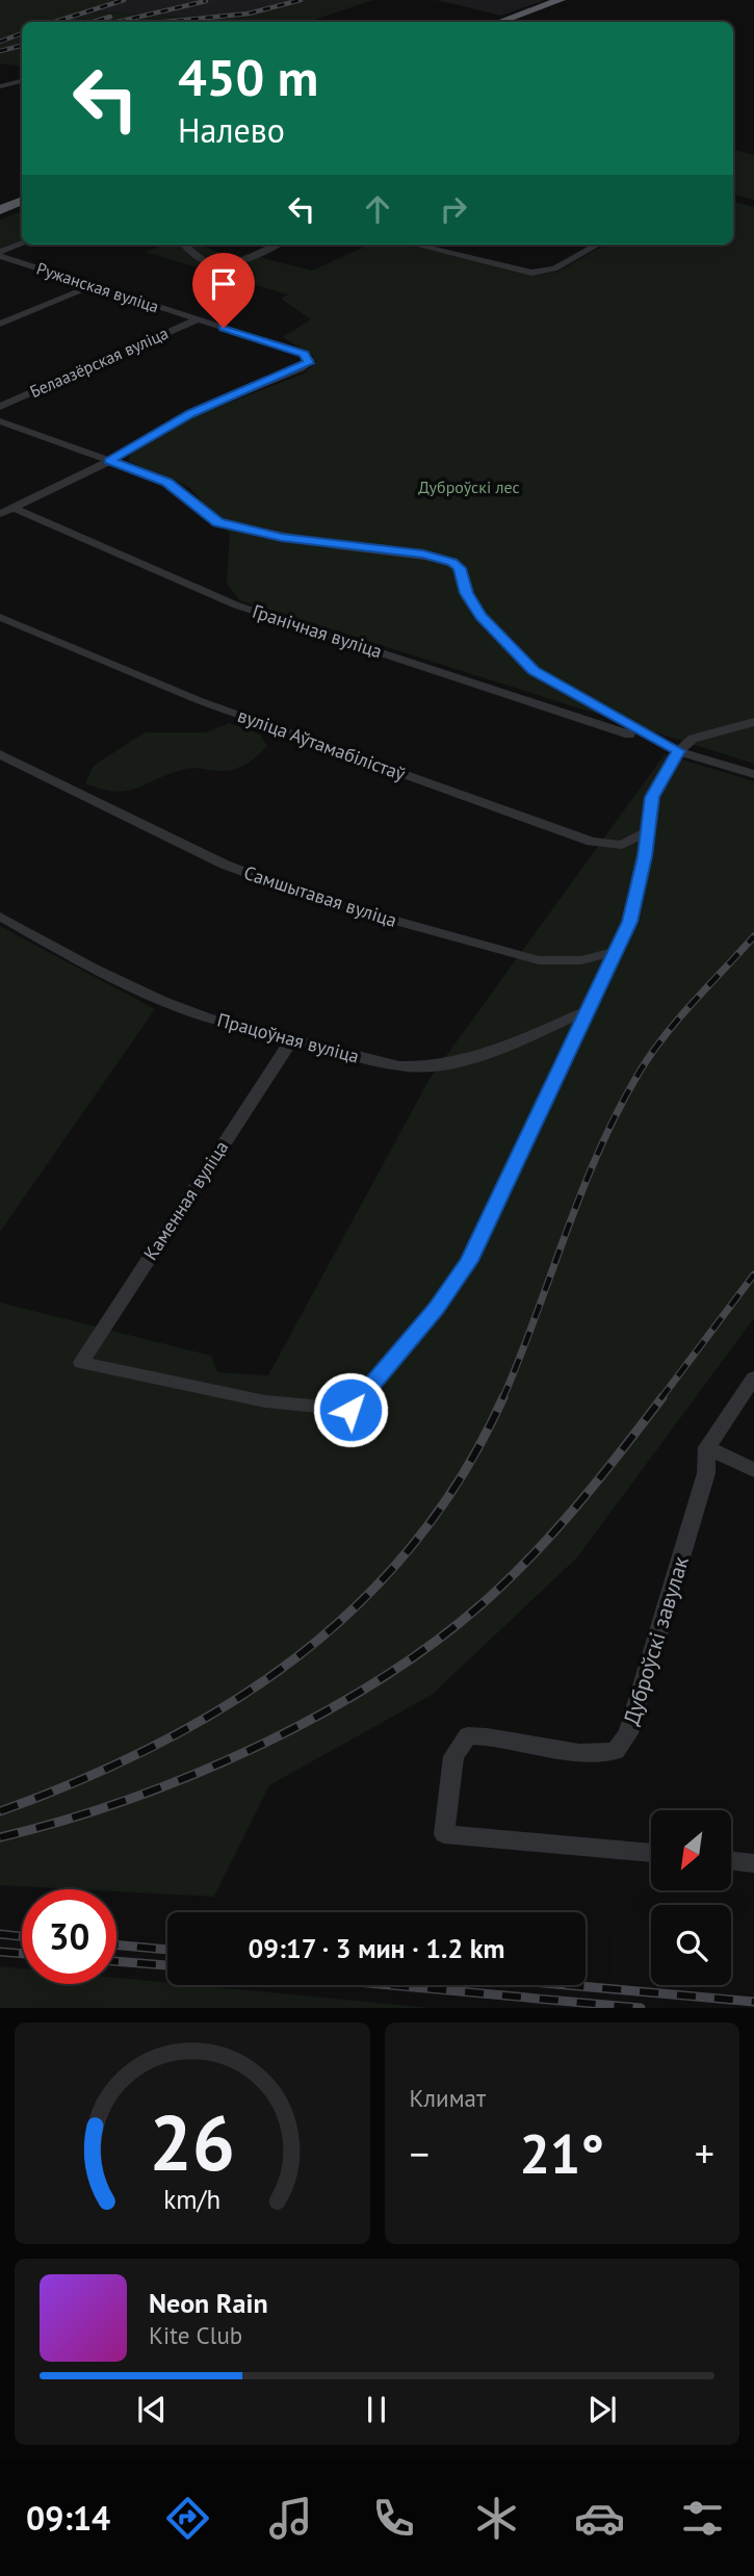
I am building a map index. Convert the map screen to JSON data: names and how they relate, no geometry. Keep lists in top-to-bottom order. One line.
{"streets":{"street":["Ружанская вуліца","Белаазёрская вуліца","Гранічная вуліца","вуліца Аўтамабілістаў","Самшытавая вуліца","Працоўная вуліца","Каменная вуліца","Дуброўскі завулак"]},"crossings":[["Ружанская вуліца","Белаазёрская вуліца"],["Працоўная вуліца","Каменная вуліца"]],"parks":["Дуброўскі лес"],"north":"bottom left","page":{"turn":["450 m","Налево"],"limit":"30","trip":"09:17 · 3 мин · 1.2 km","tile":"Климат","heat":["−","21°","+"],"song":["Neon Rain","Kite Club"],"tabs":"09:14","gauge":["26","km/h"]}}
